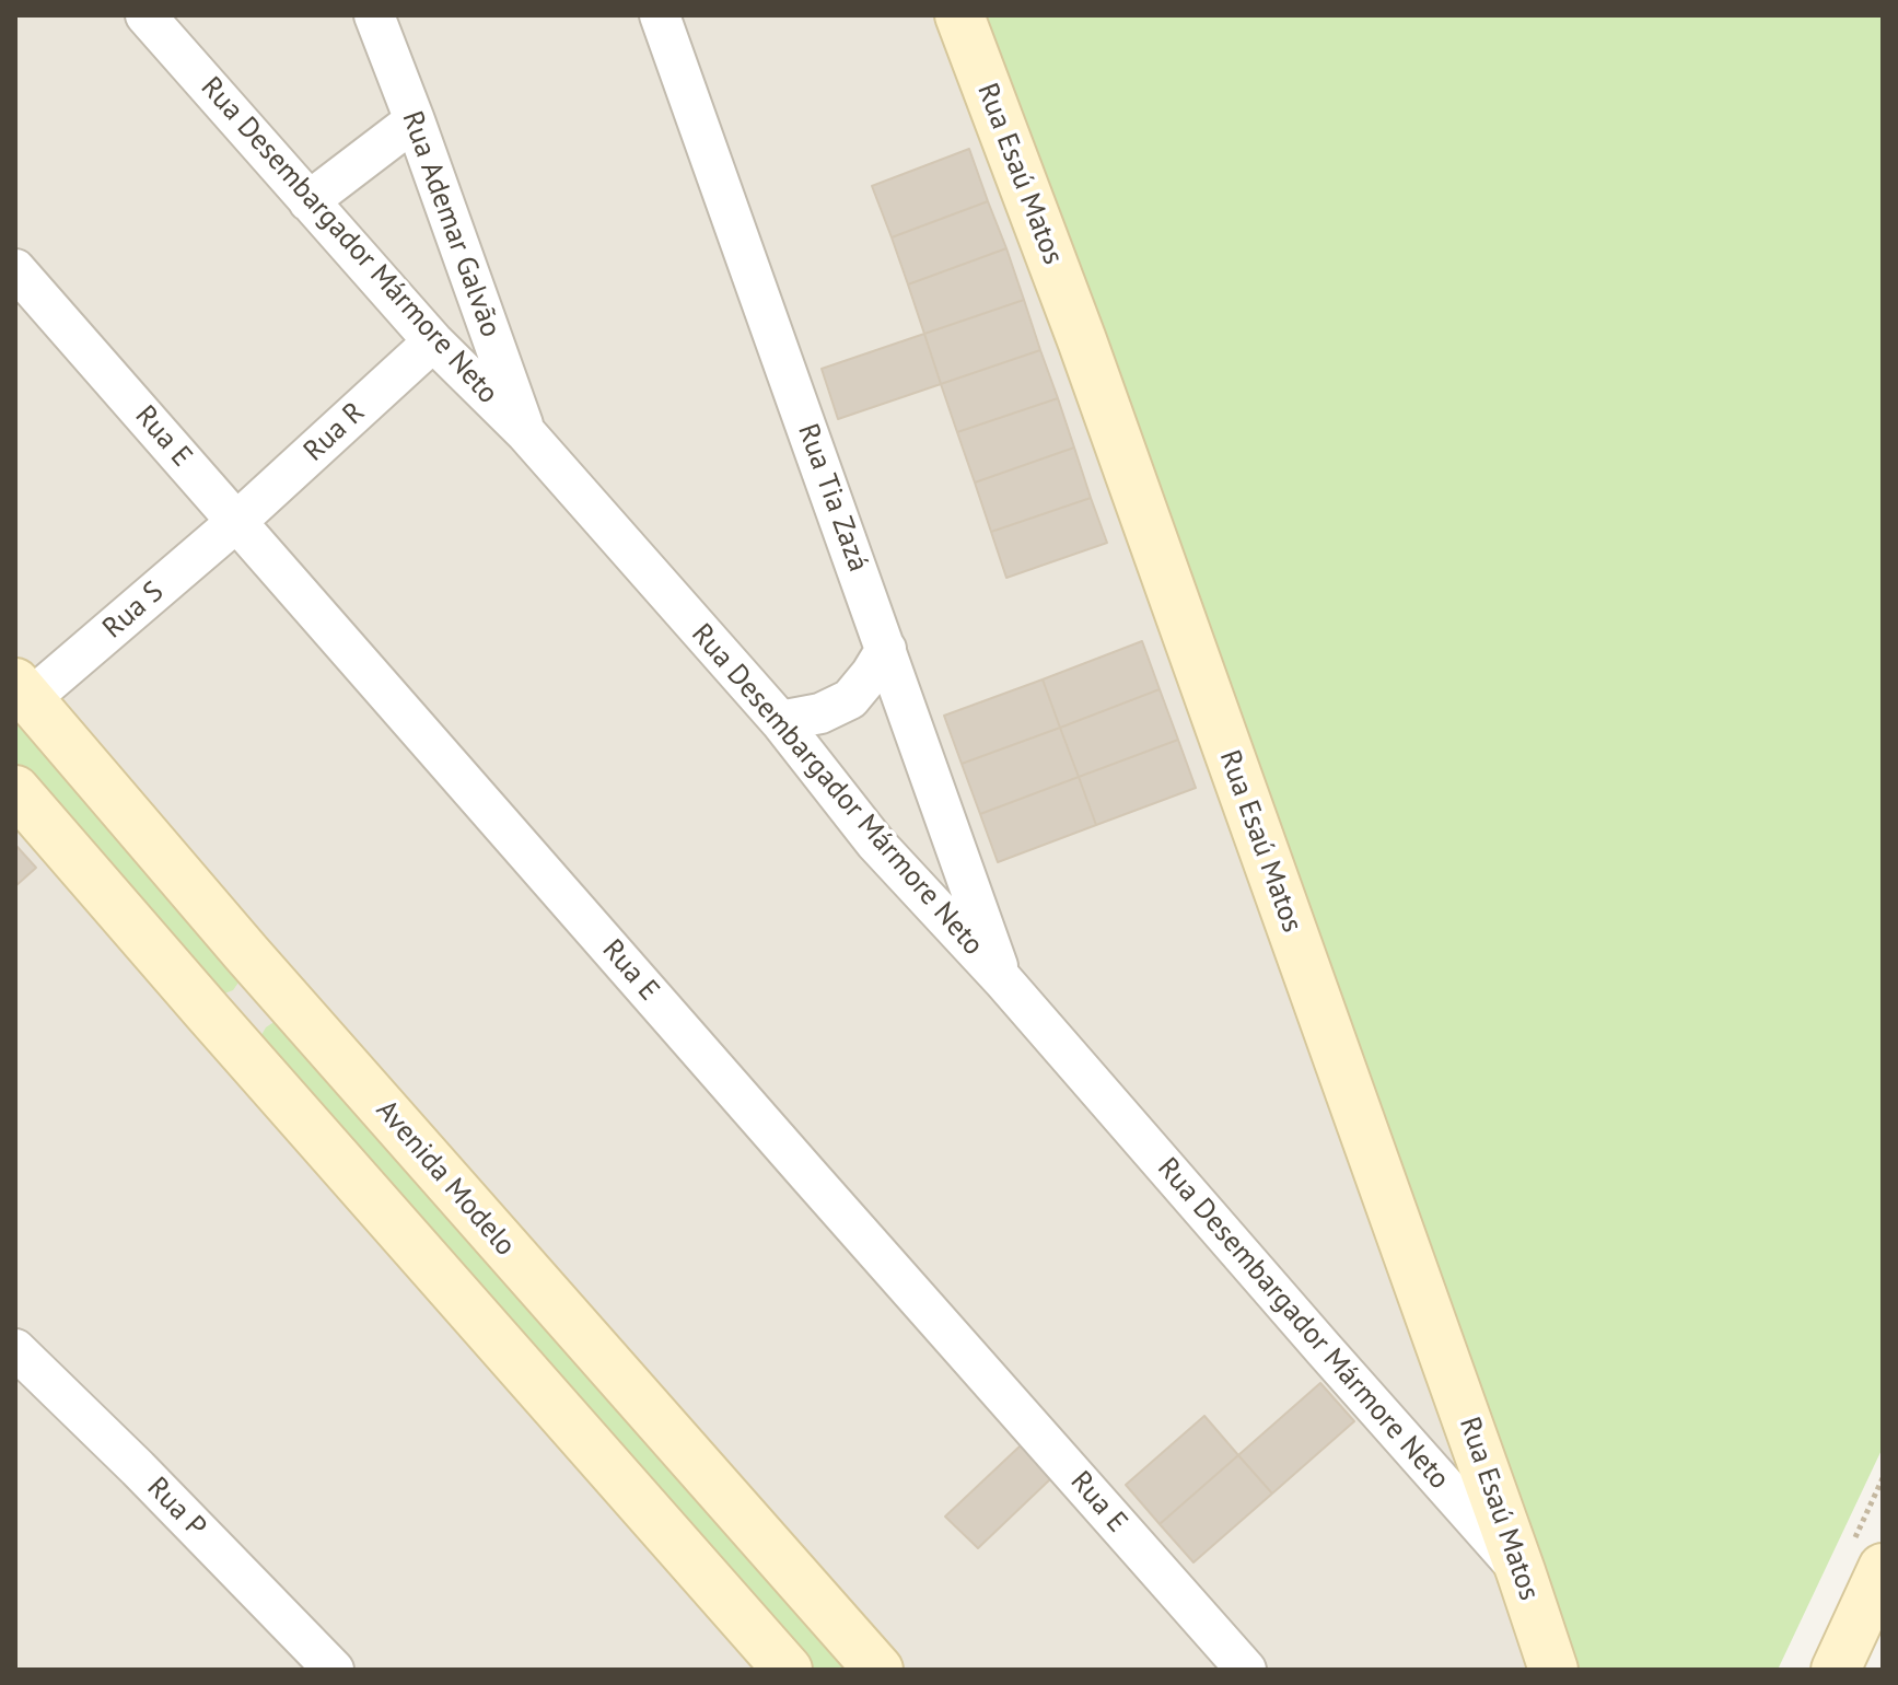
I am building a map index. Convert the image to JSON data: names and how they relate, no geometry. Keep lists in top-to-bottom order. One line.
{"streets":{"main road":["Rua Esaú Matos","Avenida Modelo"],"street":["Rua Ademar Galvão","Rua Desembargador Mármore Neto","Rua R","Rua E","Rua Tia Zazá","Rua S","Rua P"]},"crossings":[["Rua Esaú Matos","Rua Desembargador Mármore Neto"],["Rua Ademar Galvão","Rua Desembargador Mármore Neto"],["Rua Desembargador Mármore Neto","Rua R"],["Rua Desembargador Mármore Neto","Rua Tia Zazá"],["Rua R","Rua E"],["Rua R","Rua S"],["Rua E","Rua S"],["Rua S","Avenida Modelo"]]}
